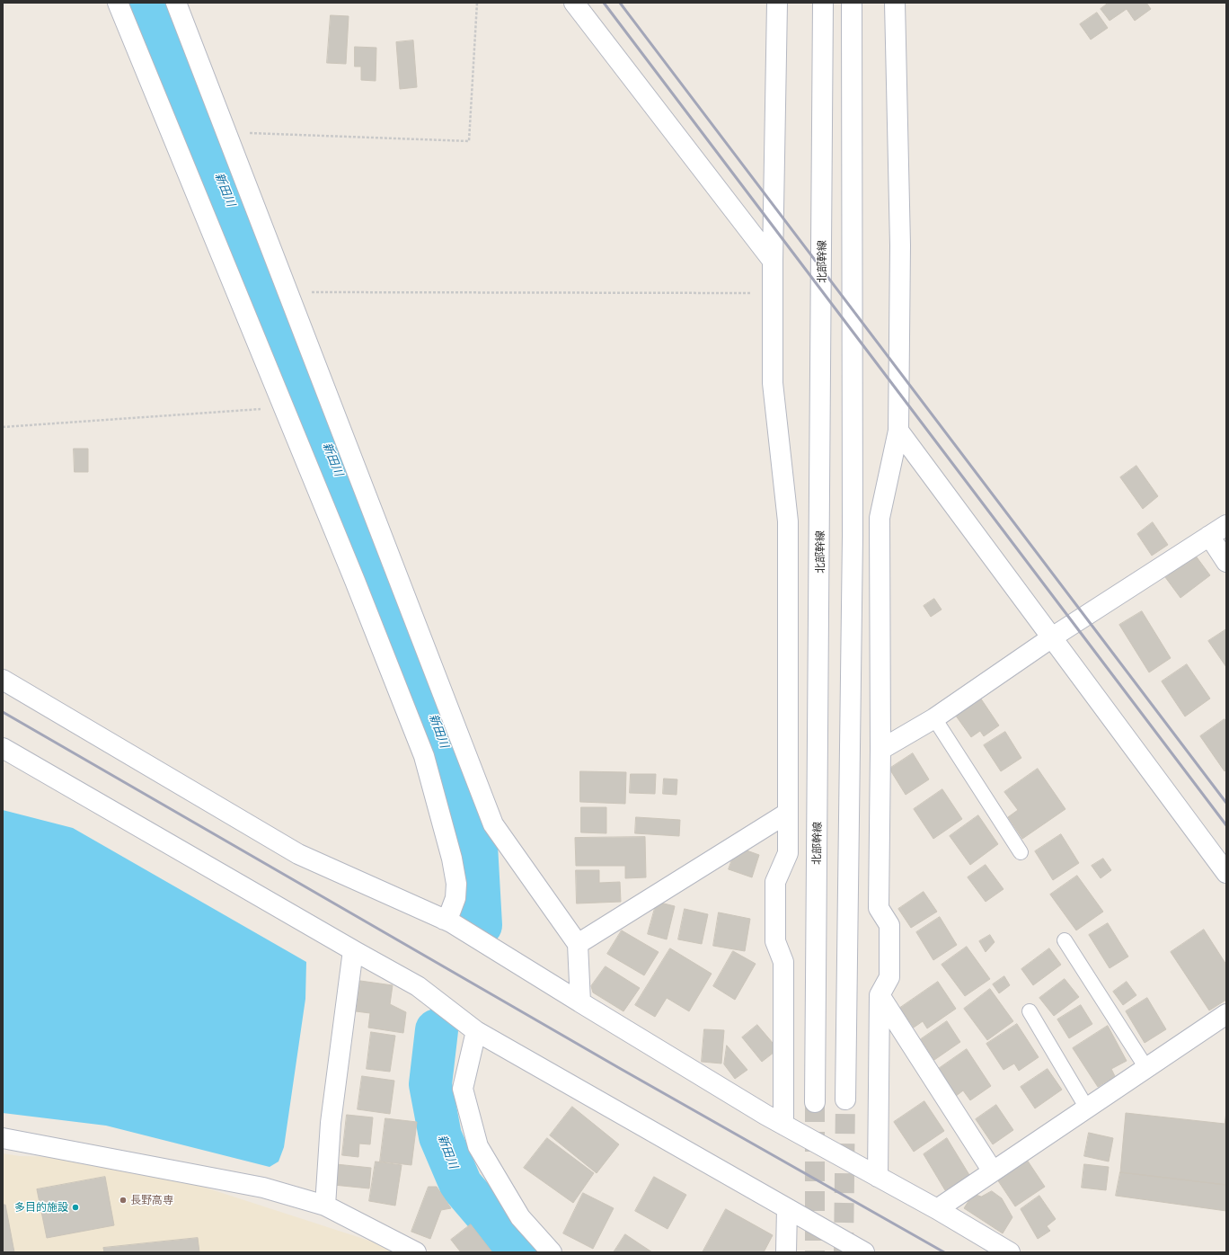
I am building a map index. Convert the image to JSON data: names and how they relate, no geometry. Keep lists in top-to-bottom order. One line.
{"streets":{"street":["北部幹線"]},"water":["新田川"],"places":["長野高専","多目的施設"]}
